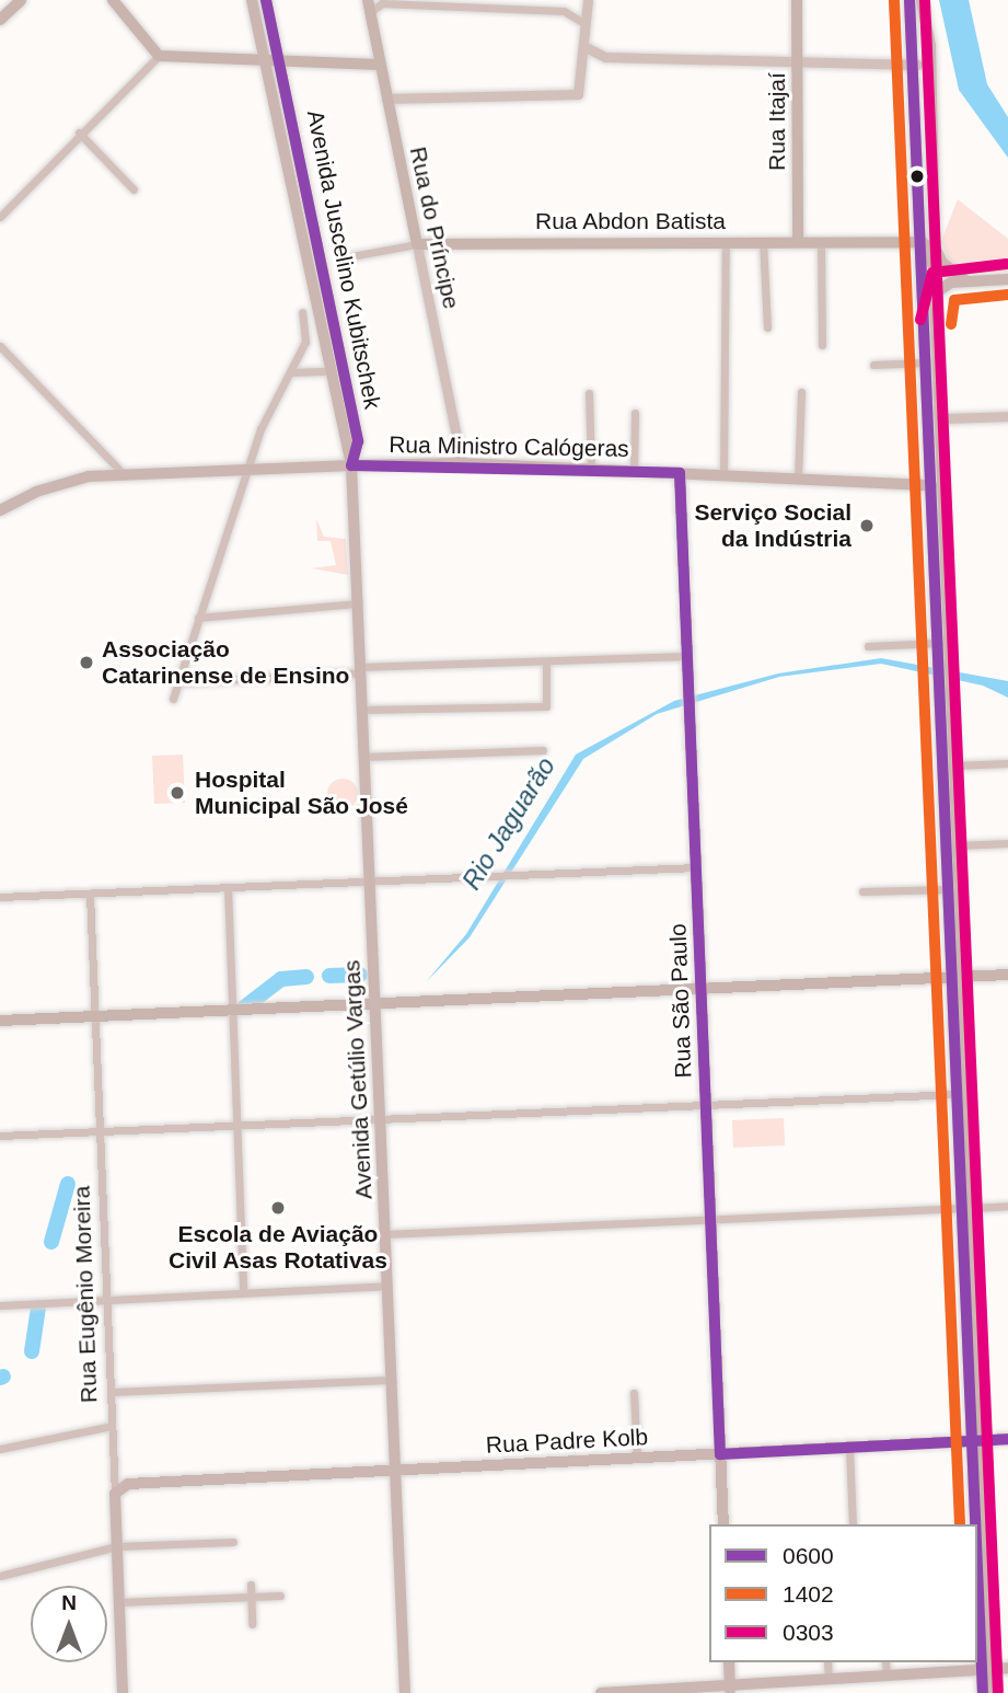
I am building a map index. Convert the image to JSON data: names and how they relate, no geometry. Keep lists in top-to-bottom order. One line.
{"streets":{"main road":["Rua Itajaí","Rua Abdon Batista","Rua do Príncipe","Avenida Juscelino Kubitschek","Rua Ministro Calógeras","Rua São Paulo","Avenida Getúlio Vargas","Rua Eugênio Moreira","Rua Padre Kolb"]},"crossings":[["Rua Itajaí","Rua Abdon Batista"],["Rua Abdon Batista","Rua do Príncipe"],["Rua do Príncipe","Rua Ministro Calógeras"],["Avenida Juscelino Kubitschek","Rua Ministro Calógeras"],["Avenida Juscelino Kubitschek","Avenida Getúlio Vargas"],["Rua Ministro Calógeras","Rua São Paulo"],["Rua Ministro Calógeras","Avenida Getúlio Vargas"],["Rua São Paulo","Rua Padre Kolb"],["Avenida Getúlio Vargas","Rua Padre Kolb"]],"water":["Rio Jaguarão"],"places":["Serviço Social da Indústria","Associação Catarinense de Ensino","Hospital Municipal São José","Escola de Aviação Civil Asas Rotativas"],"lines":["transit line 0600","transit line 0303","transit line 1402"],"legend":["0600","1402","0303"],"north":"top"}
